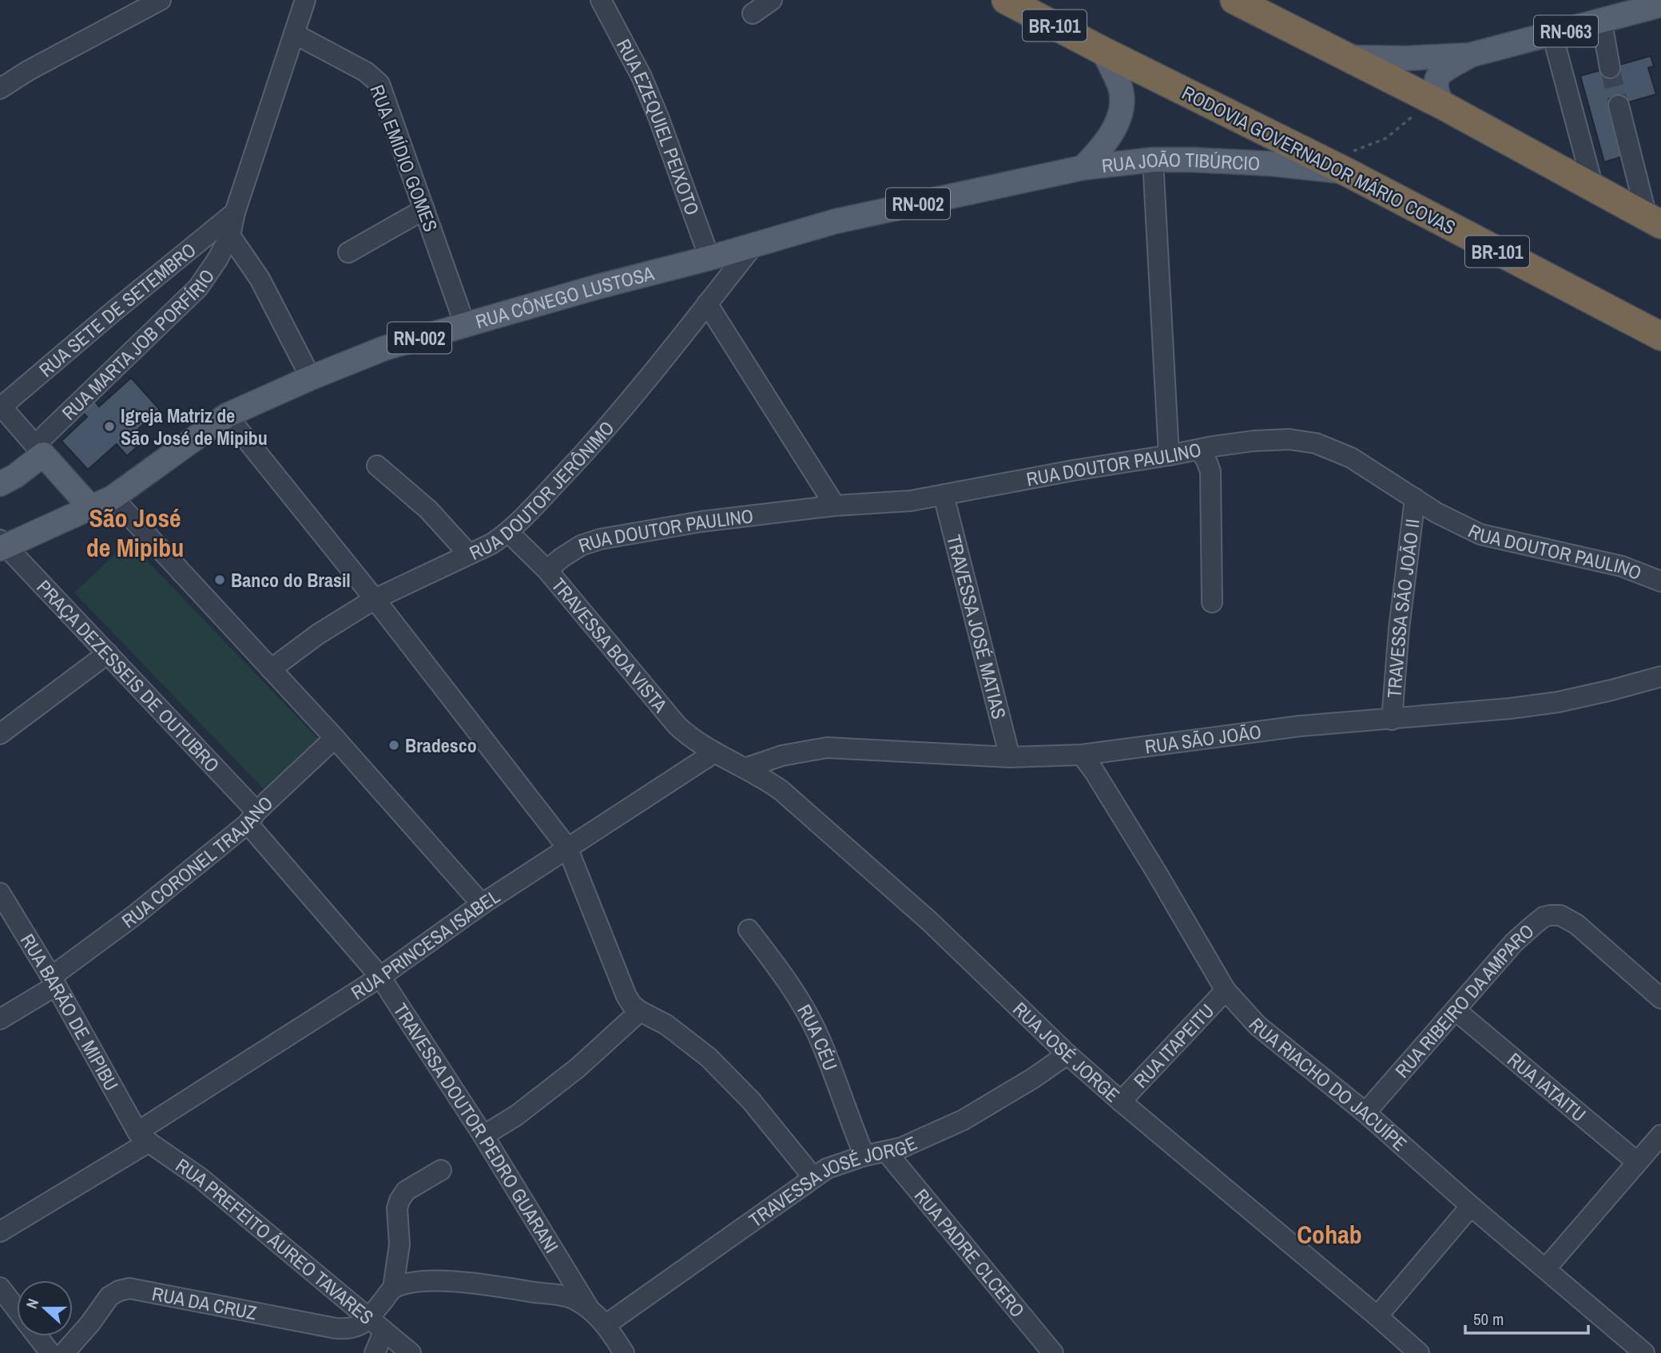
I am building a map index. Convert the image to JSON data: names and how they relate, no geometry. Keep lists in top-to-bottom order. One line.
{"streets":{"highway":["BR-101","RODOVIA GOVERNADOR MÁRIO COVAS"],"main road":["RN-063","RUA JOÃO TIBÚRCIO","RN-002","RUA CÔNEGO LUSTOSA"],"street":["RUA EZEQUIEL PEIXOTO","RUA EMÍDIO GOMES","RUA SETE DE SETEMBRO","RUA MARTA JOB PORFÍRIO","RUA DOUTOR PAULINO","RUA DOUTOR JERÔNIMO","TRAVESSA SÃO JOÃO II","TRAVESSA JOSÉ MATIAS","TRAVESSA BOA VISTA","PRAÇA DEZESSEIS DE OUTUBRO","RUA SÃO JOÃO","RUA CORONEL TRAJANO","RUA PRINCESA ISABEL","RUA RIBEIRO DA AMPARO","RUA BARÃO DE MIPIBU","RUA CÉU","RUA ITAPEITU","RUA JOSÉ JORGE","RUA RIACHO DO JACUÍPE","RUA IATAITU","TRAVESSA DOUTOR PEDRO GUARANI","TRAVESSA JOSÉ JORGE","RUA PREFEITO ÁUREO TAVARES","RUA PADRE CLCERO","RUA DA CRUZ"]},"crossings":[["RUA EZEQUIEL PEIXOTO","RUA CÔNEGO LUSTOSA"],["RUA EMÍDIO GOMES","RUA CÔNEGO LUSTOSA"],["RUA EMÍDIO GOMES","RUA SETE DE SETEMBRO"],["RODOVIA GOVERNADOR MÁRIO COVAS","RUA JOÃO TIBÚRCIO"],["RUA JOÃO TIBÚRCIO","RUA CÔNEGO LUSTOSA"],["RUA JOÃO TIBÚRCIO","RUA DOUTOR JERÔNIMO"],["RN-002","RUA CÔNEGO LUSTOSA"],["RN-002","PRAÇA DEZESSEIS DE OUTUBRO"],["RUA CÔNEGO LUSTOSA","RUA DOUTOR JERÔNIMO"],["RUA SETE DE SETEMBRO","RUA MARTA JOB PORFÍRIO"],["RUA DOUTOR PAULINO","TRAVESSA SÃO JOÃO II"],["RUA DOUTOR PAULINO","TRAVESSA JOSÉ MATIAS"],["RUA DOUTOR PAULINO","TRAVESSA BOA VISTA"],["RUA DOUTOR JERÔNIMO","TRAVESSA BOA VISTA"],["TRAVESSA SÃO JOÃO II","RUA SÃO JOÃO"],["TRAVESSA JOSÉ MATIAS","RUA SÃO JOÃO"],["TRAVESSA BOA VISTA","RUA PRINCESA ISABEL"],["TRAVESSA BOA VISTA","RUA JOSÉ JORGE"],["PRAÇA DEZESSEIS DE OUTUBRO","RUA CORONEL TRAJANO"],["PRAÇA DEZESSEIS DE OUTUBRO","TRAVESSA DOUTOR PEDRO GUARANI"],["RUA SÃO JOÃO","RUA JOSÉ JORGE"],["RUA SÃO JOÃO","RUA RIACHO DO JACUÍPE"],["RUA CORONEL TRAJANO","RUA BARÃO DE MIPIBU"],["RUA CORONEL TRAJANO","TRAVESSA DOUTOR PEDRO GUARANI"],["RUA PRINCESA ISABEL","RUA BARÃO DE MIPIBU"],["RUA PRINCESA ISABEL","RUA JOSÉ JORGE"],["RUA PRINCESA ISABEL","TRAVESSA DOUTOR PEDRO GUARANI"],["RUA PRINCESA ISABEL","RUA PREFEITO ÁUREO TAVARES"],["RUA RIBEIRO DA AMPARO","RUA RIACHO DO JACUÍPE"],["RUA RIBEIRO DA AMPARO","RUA IATAITU"],["RUA BARÃO DE MIPIBU","RUA PREFEITO ÁUREO TAVARES"],["RUA CÉU","TRAVESSA JOSÉ JORGE"],["RUA ITAPEITU","RUA JOSÉ JORGE"],["RUA ITAPEITU","RUA RIACHO DO JACUÍPE"],["RUA JOSÉ JORGE","TRAVESSA JOSÉ JORGE"],["TRAVESSA JOSÉ JORGE","RUA PADRE CLCERO"],["RUA PREFEITO ÁUREO TAVARES","RUA DA CRUZ"]],"districts":["São José de Mipibu","Cohab"],"places":["Igreja Matriz de São José de Mipibu","Banco do Brasil","Bradesco"],"scale_bar":"50 m","north":"left"}
